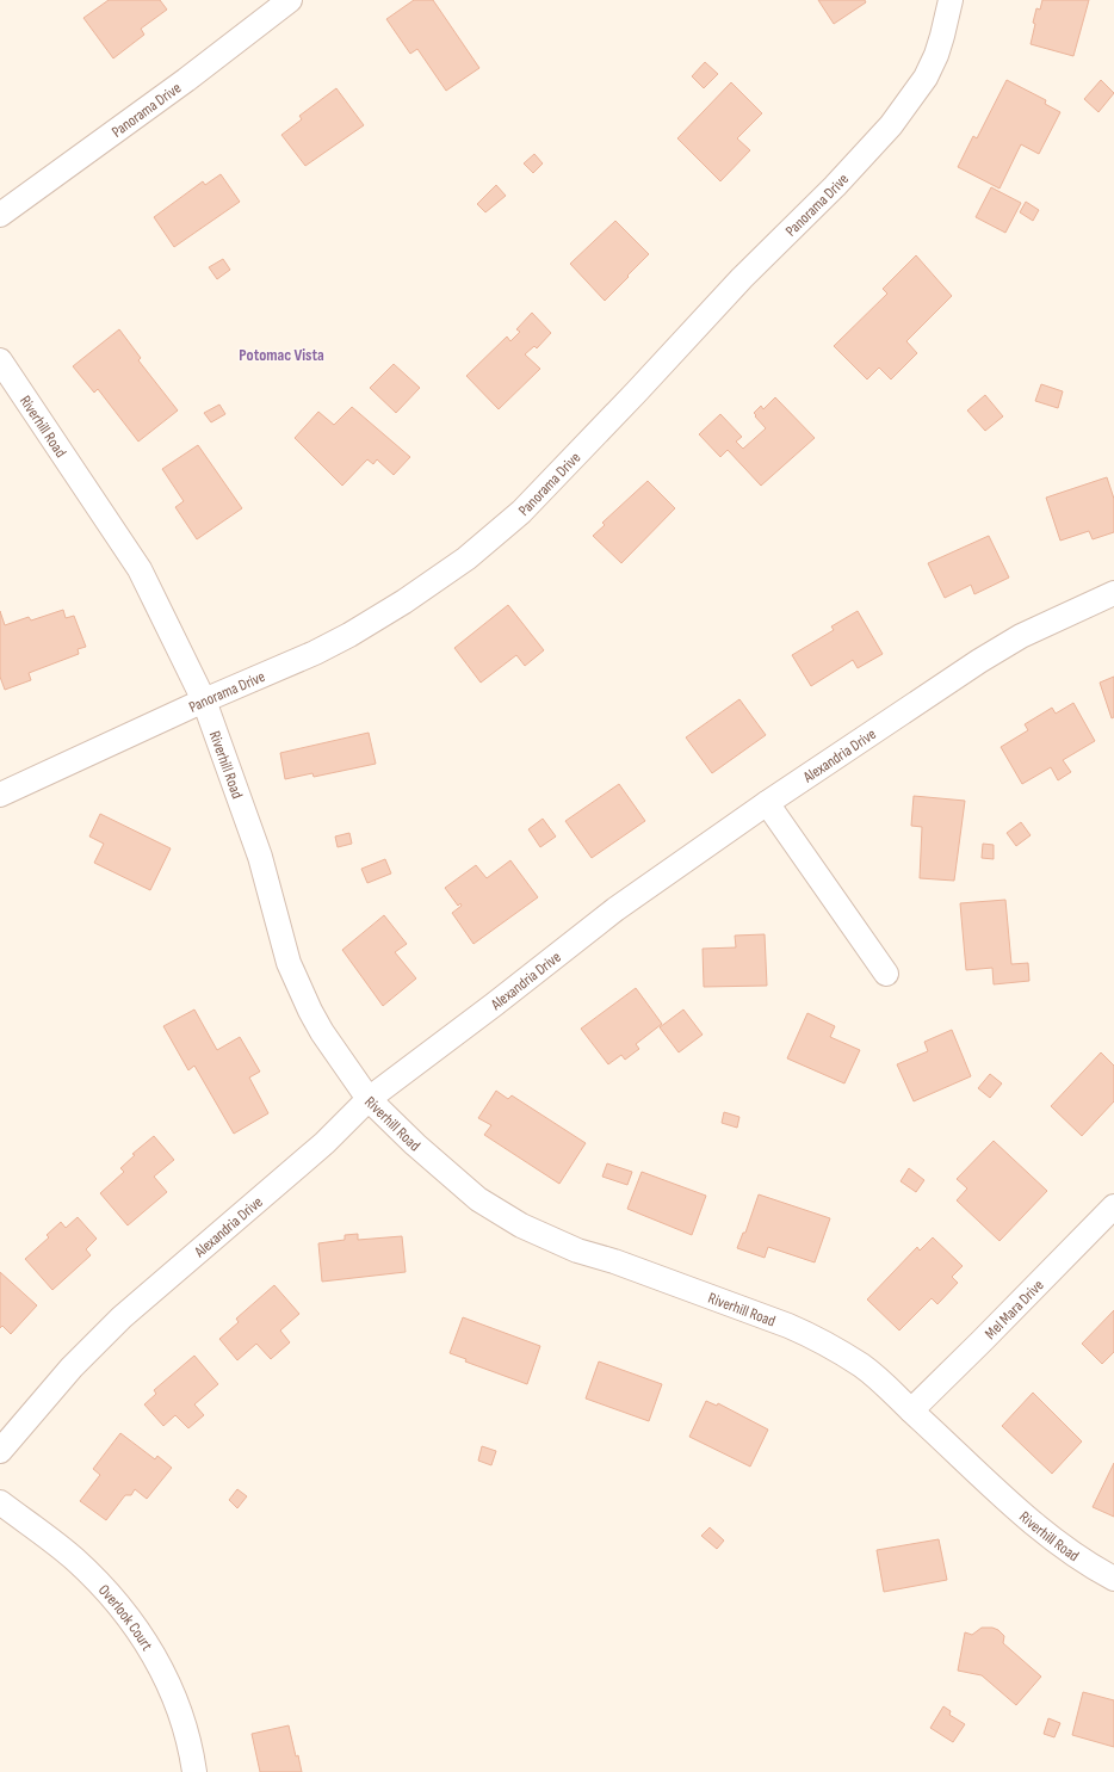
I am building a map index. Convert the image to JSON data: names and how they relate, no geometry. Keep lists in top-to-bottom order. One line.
{"streets":{"street":["Panorama Drive","Riverhill Road","Alexandria Drive","Mel Mara Drive","Overlook Court"]},"crossings":[["Panorama Drive","Riverhill Road"],["Riverhill Road","Alexandria Drive"],["Riverhill Road","Mel Mara Drive"]],"districts":["Potomac Vista"]}
